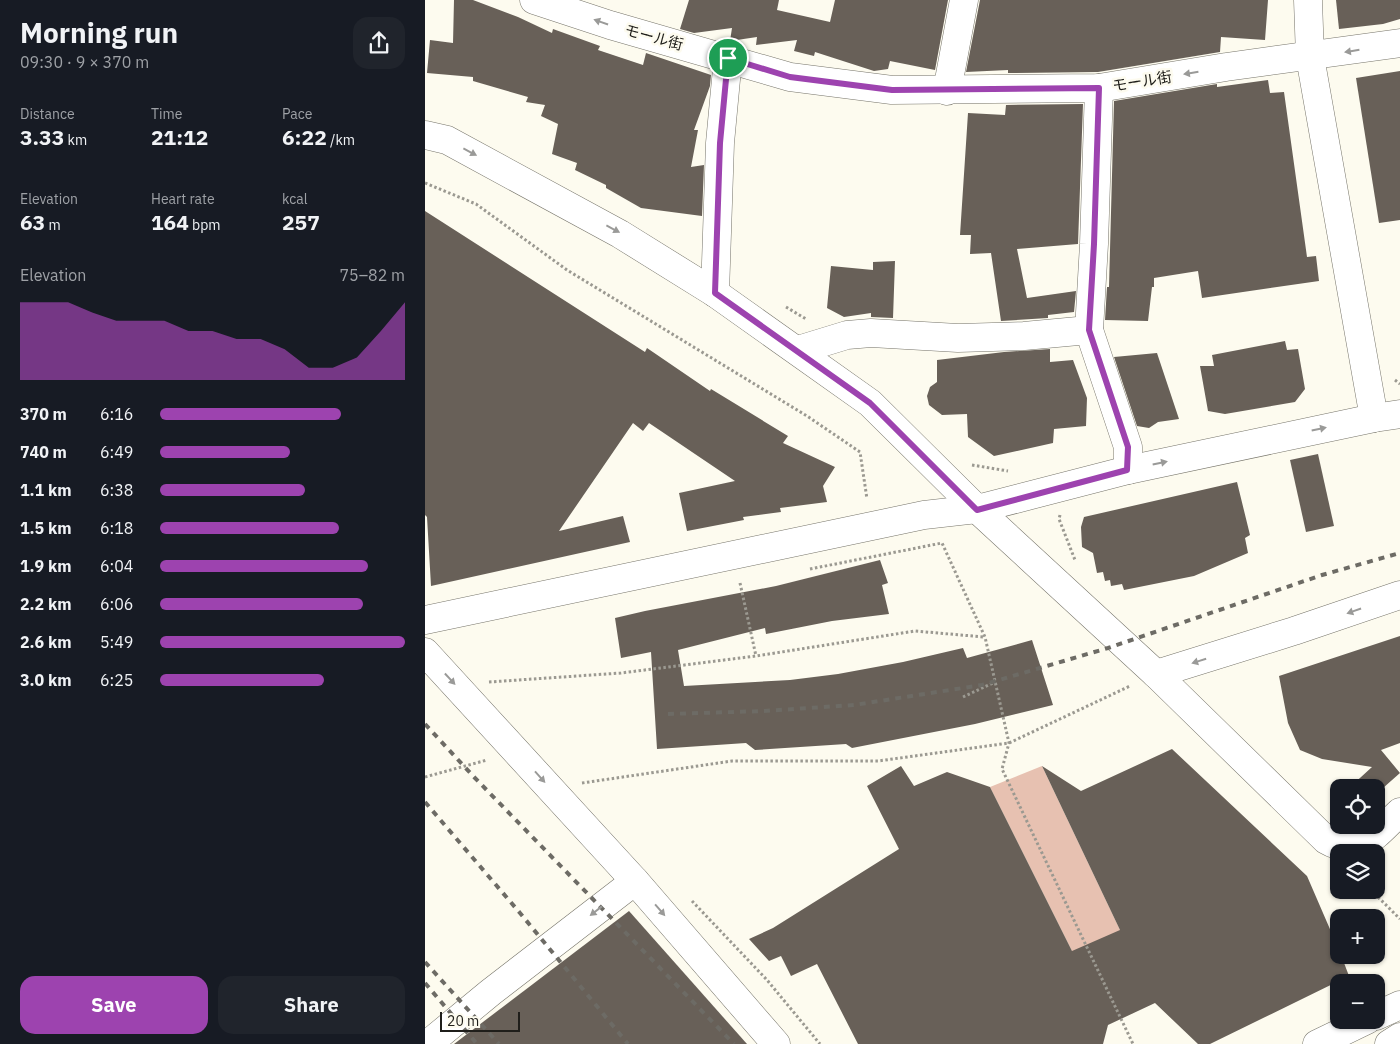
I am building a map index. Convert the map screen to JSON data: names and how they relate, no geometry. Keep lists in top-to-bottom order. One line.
{"streets":{"street":["モール街"]},"one_way":["モール街"],"scale_bar":"20 m","page":{"heading":["Morning run","09:30 · 9 × 370 m"],"stats":[["Distance","3.33 km"],["Time","21:12"],["Pace","6:22 /km"],["Elevation","63 m"],["Heart rate","164 bpm"],["kcal","257"]],"chart":["Elevation","75–82 m"],"list":[{"name":"370 m","note":"6:16"},{"name":"740 m","note":"6:49"},{"name":"1.1 km","note":"6:38"},{"name":"1.5 km","note":"6:18"},{"name":"1.9 km","note":"6:04"},{"name":"2.2 km","note":"6:06"},{"name":"2.6 km","note":"5:49"},{"name":"3.0 km","note":"6:25"}],"map_buttons":["+","−"],"buttons":["Save","Share"],"scale":"20 m"}}
